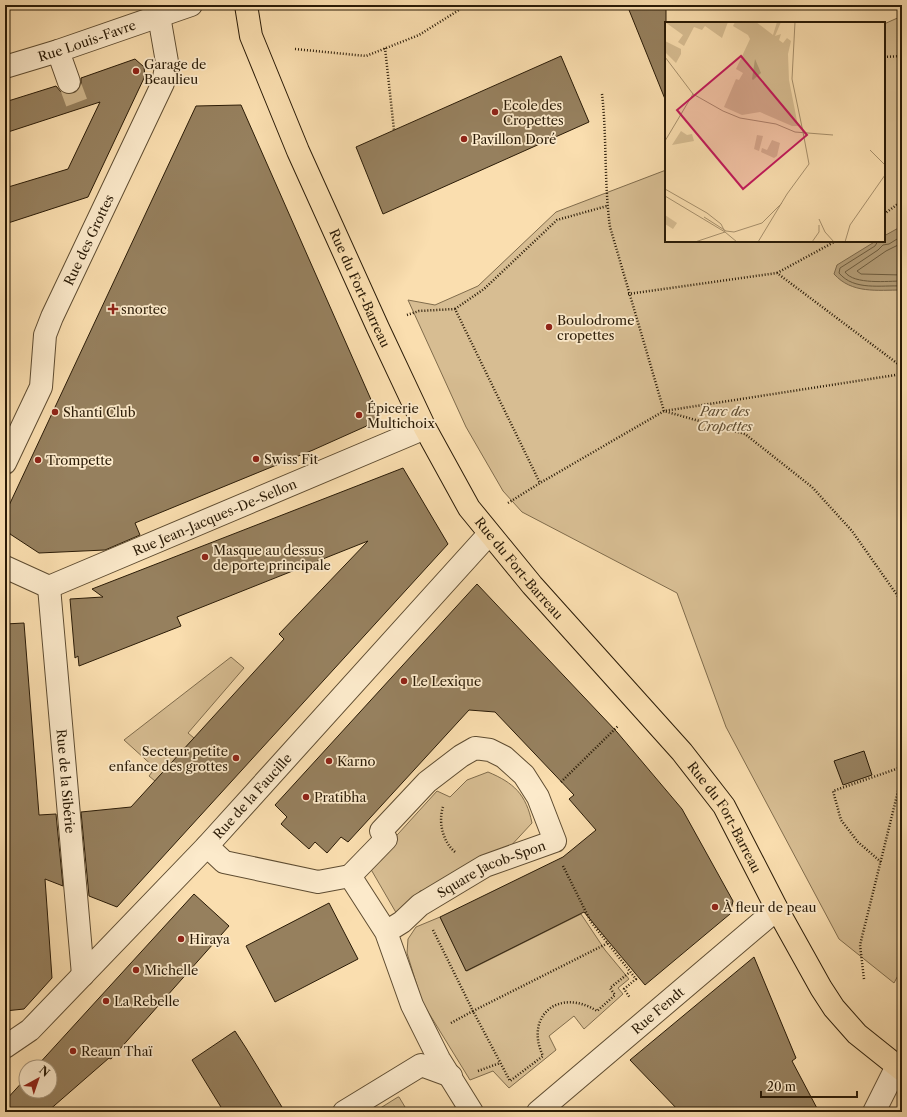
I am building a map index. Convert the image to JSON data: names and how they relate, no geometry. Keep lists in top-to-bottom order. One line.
{"streets":{"main road":["Rue du Fort-Barreau"],"street":["Rue Louis-Favre","Rue des Grottes","Rue Jean-Jacques-De-Sellon","Rue de la Sibérie","Rue de la Faucille","Square Jacob-Spon","Rue Fendt"]},"crossings":[["Rue Louis-Favre","Rue des Grottes"],["Rue du Fort-Barreau","Rue Jean-Jacques-De-Sellon"],["Rue du Fort-Barreau","Rue de la Faucille"],["Rue du Fort-Barreau","Rue Fendt"],["Rue Jean-Jacques-De-Sellon","Rue de la Sibérie"],["Rue de la Sibérie","Rue de la Faucille"]],"parks":["Parc des Cropettes"],"places":{"other":["Garage de Beaulieu","Ecole des Cropettes","Pavillon Doré","Boulodrome cropettes","Shanti Club","Épicerie Multichoix","Swiss Fit","Trompette","Masque au dessus de porte principale","Le Lexique","Secteur petite enfance des grottes","Karno","Pratibha","À fleur de peau","Hiraya","Michelle","La Rebelle","Reaun Thaï"],"health":["snortec"]},"scale_bar":"20 m","north":"top right"}
